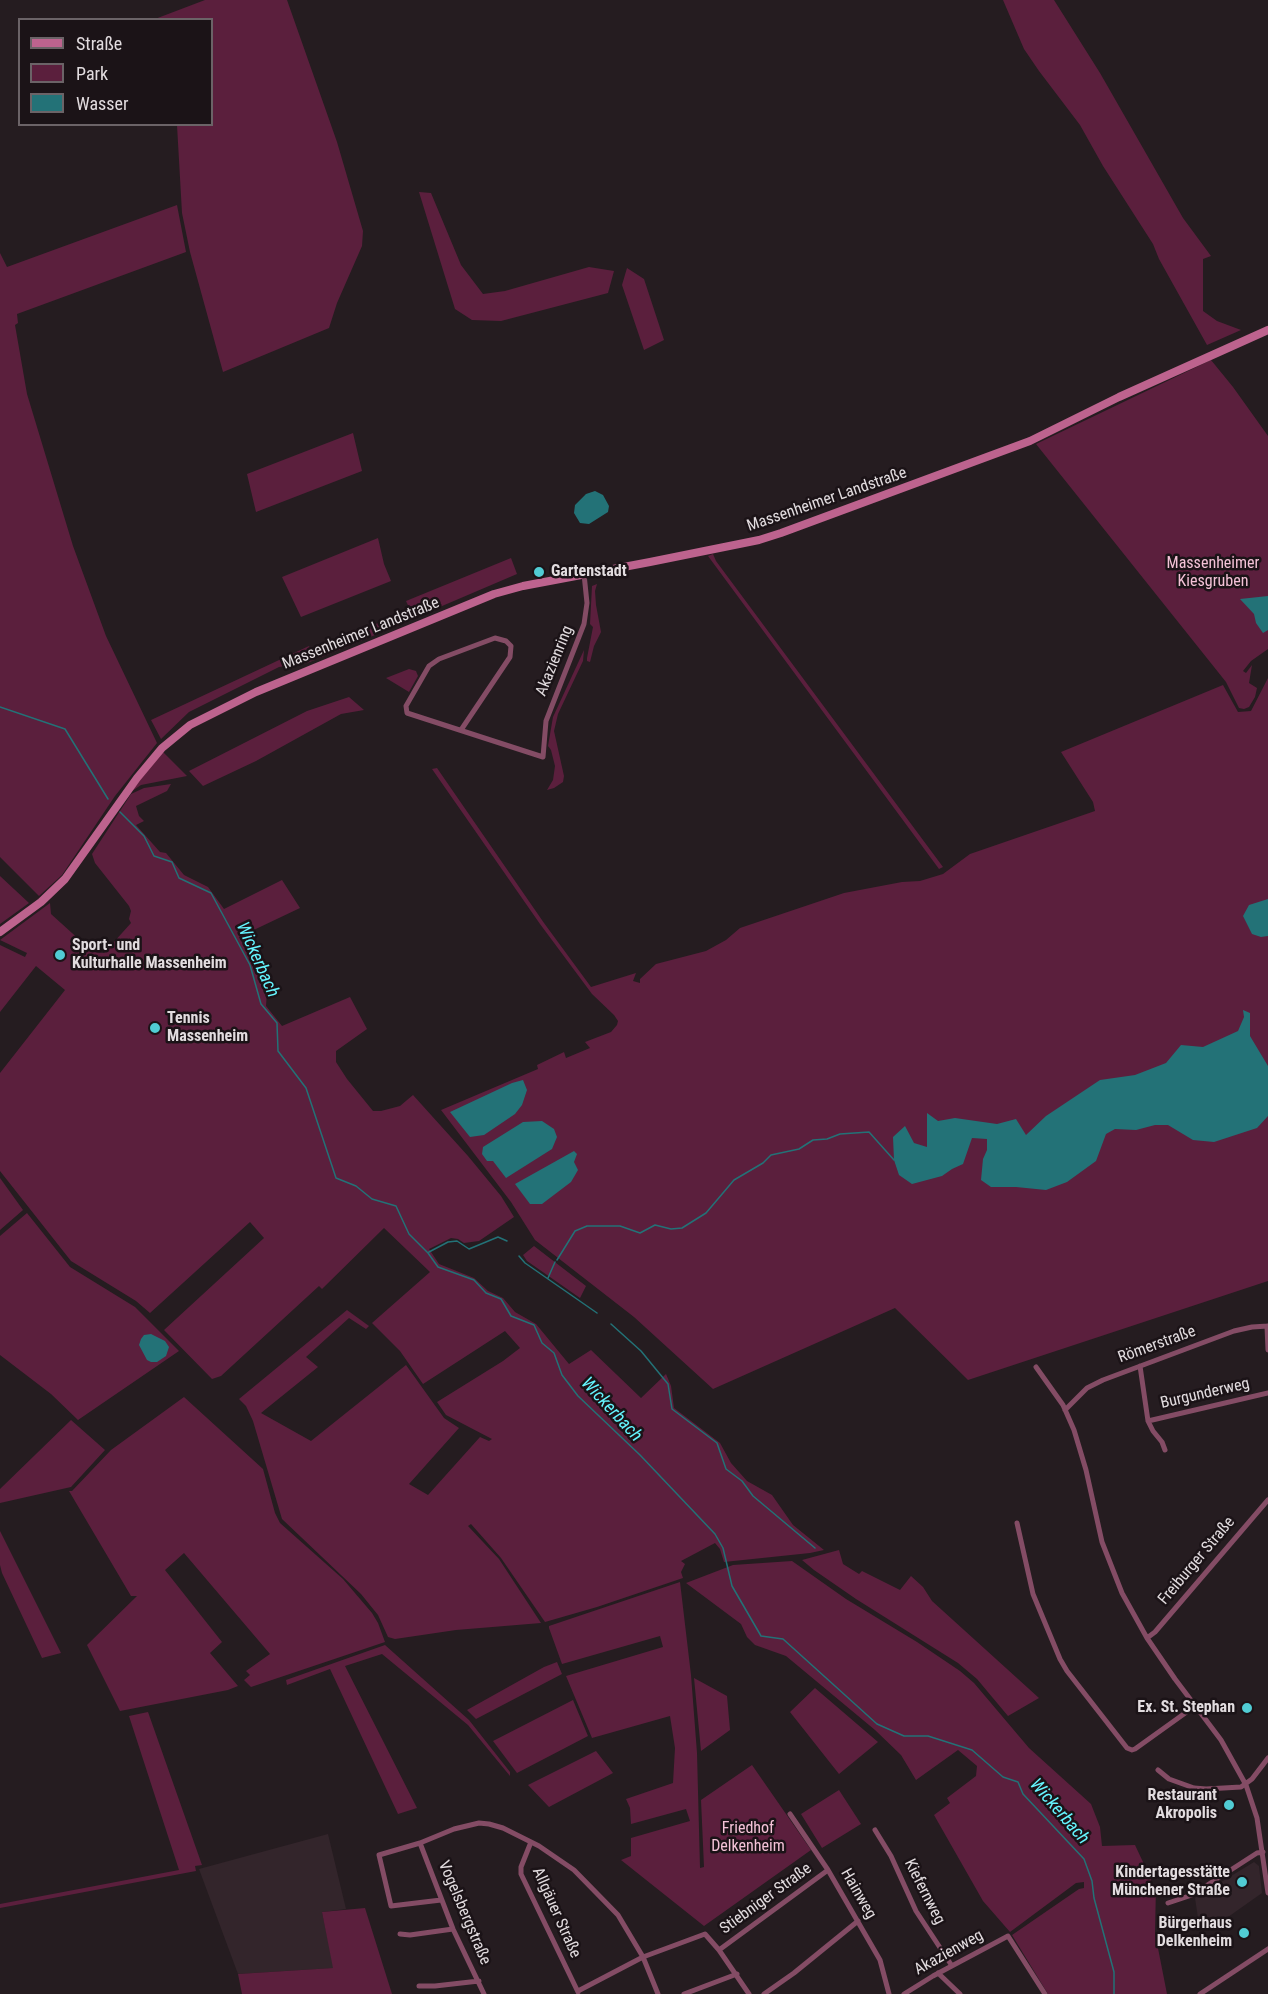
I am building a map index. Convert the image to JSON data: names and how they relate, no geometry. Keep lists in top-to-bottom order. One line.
{"streets":{"street":["Massenheimer Landstraße","Akazienring","Römerstraße","Burgunderweg","Freiburger Straße","Kiefernweg","Hainweg","Stiebniger Straße","Vogelsbergstraße","Allgäuer Straße","Akazienweg"]},"crossings":[["Massenheimer Landstraße","Akazienring"],["Kiefernweg","Akazienweg"],["Hainweg","Stiebniger Straße"]],"water":["Wickerbach"],"parks":["Massenheimer Kiesgruben","Friedhof Delkenheim"],"places":["Gartenstadt","Sport- und Kulturhalle Massenheim","Tennis Massenheim","Ex. St. Stephan","Restaurant Akropolis","Kindertagesstätte Münchener Straße","Bürgerhaus Delkenheim"],"legend":["Straße","Park","Wasser"]}
